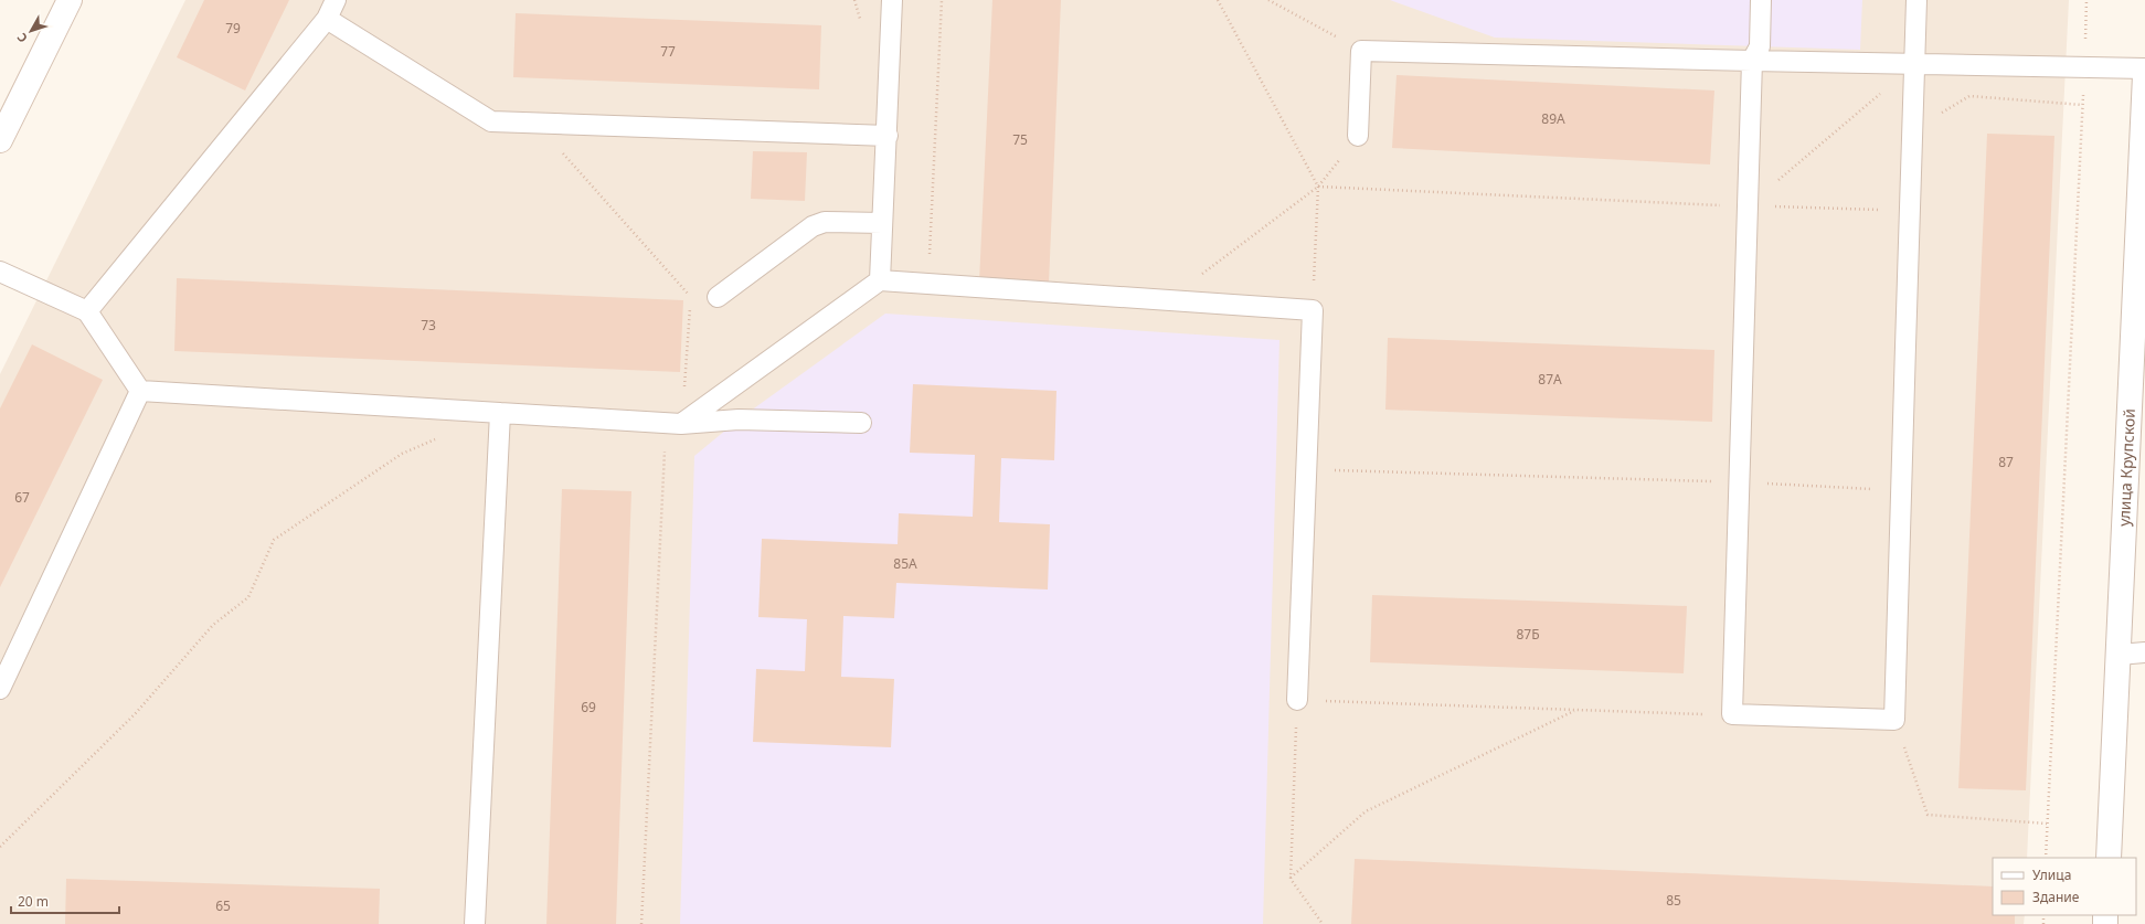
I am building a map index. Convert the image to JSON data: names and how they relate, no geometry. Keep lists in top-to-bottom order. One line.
{"streets":{"street":["улица Крупской"]},"house_numbers":["79","77","89А","75","73","87А","87","67","85А","87Б","69","85","65"],"legend":["Улица","Здание"],"scale_bar":"20 m","north":"bottom left"}
